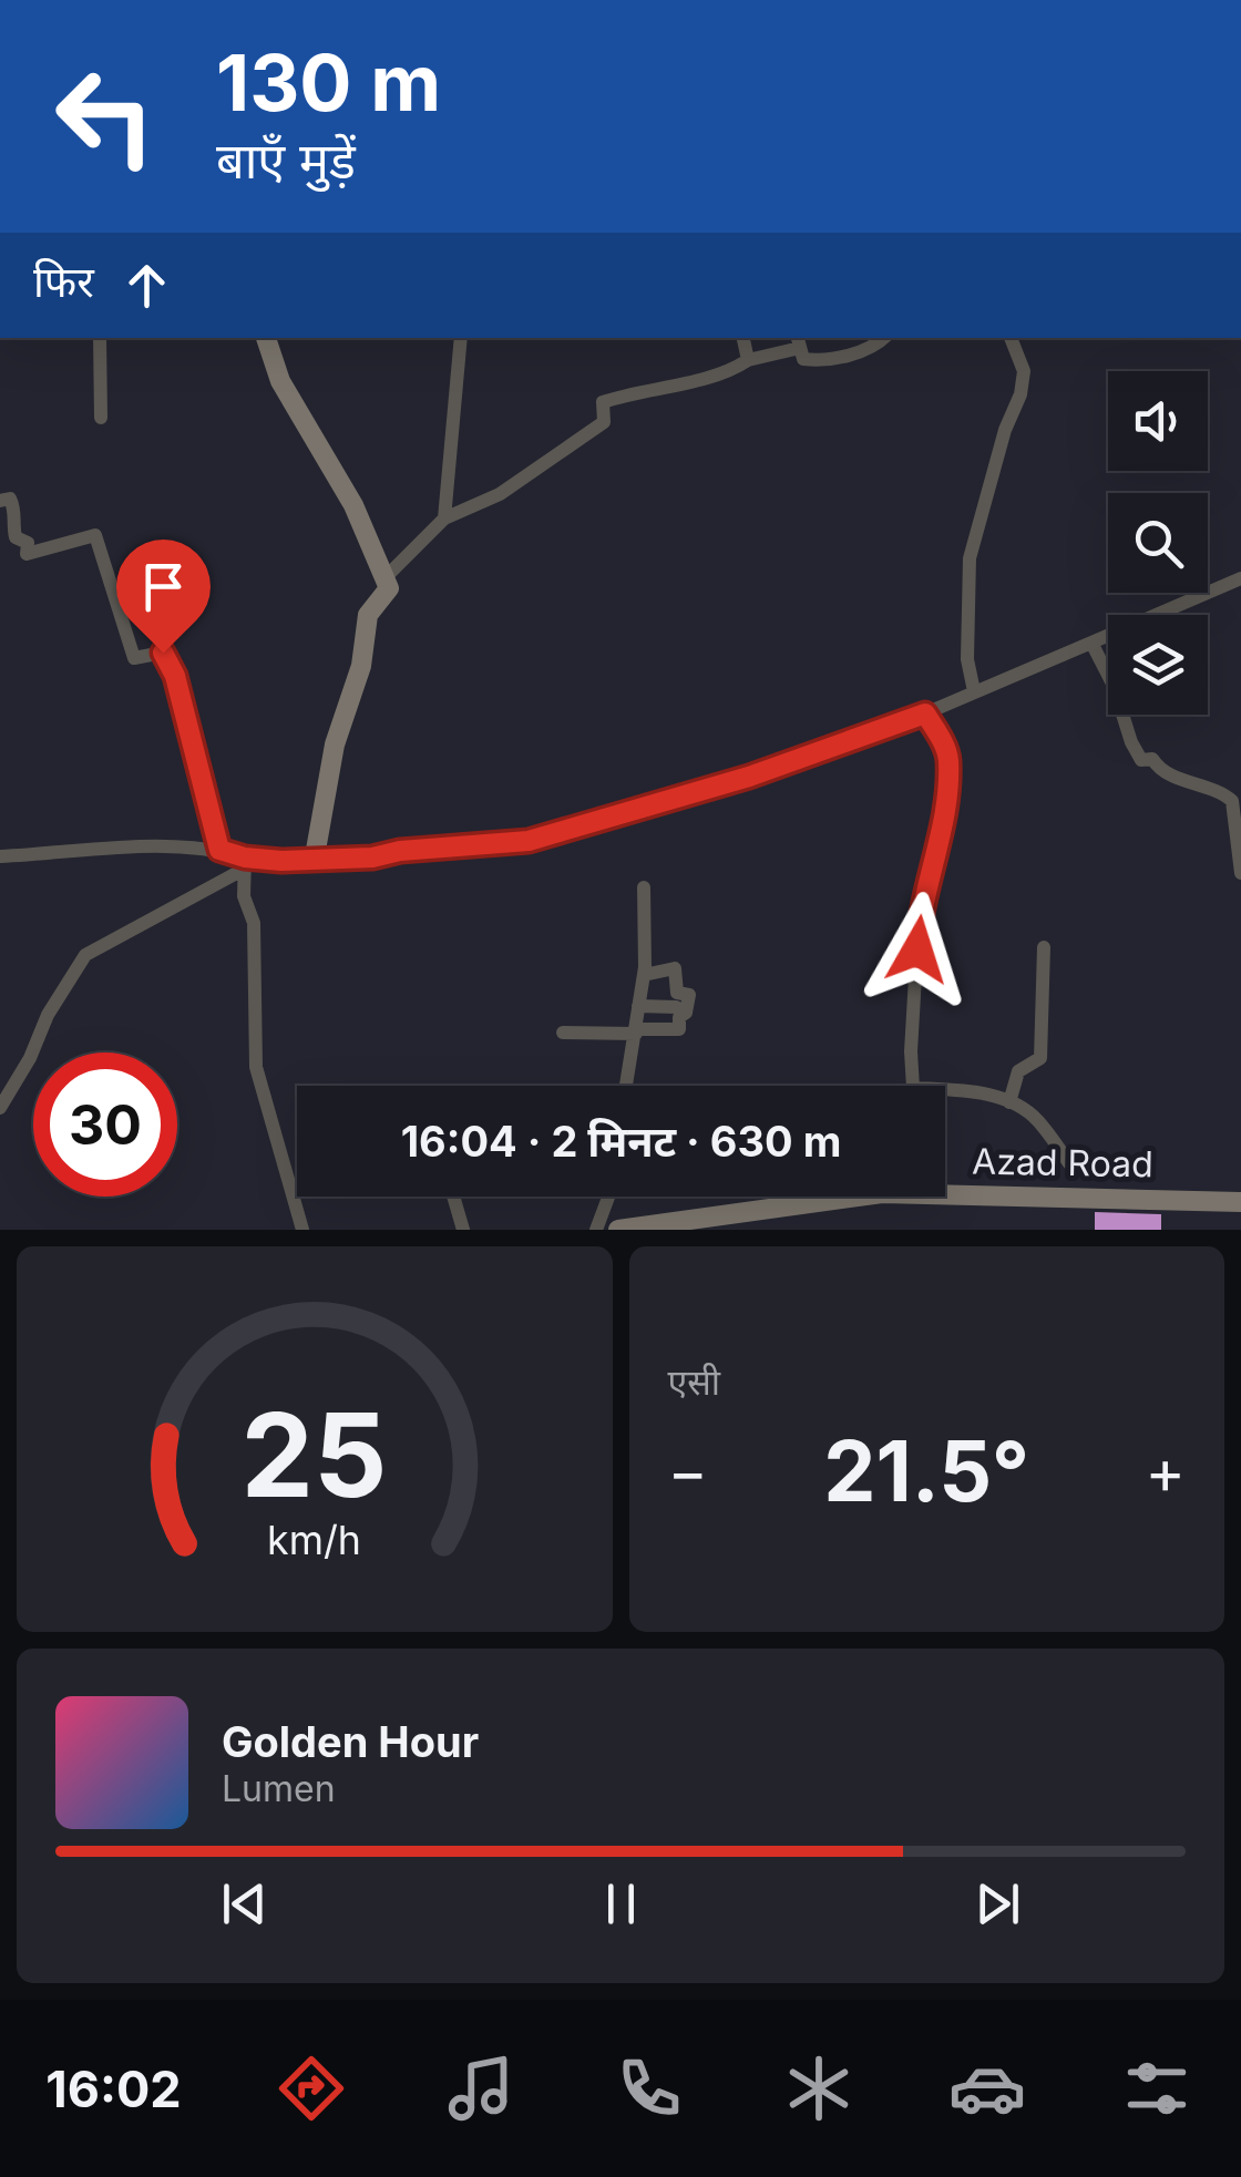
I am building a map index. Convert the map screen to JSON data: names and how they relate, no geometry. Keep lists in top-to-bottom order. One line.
{"streets":{"street":["Azad Road"]},"page":{"turn":["130 m","बाएँ मुड़ें"],"then":"फिर","limit":"30","trip":"16:04 · 2 मिनट · 630 m","tile":"एसी","heat":["−","21.5°","+"],"song":["Golden Hour","Lumen"],"tabs":"16:02","gauge":["25","km/h"]}}
